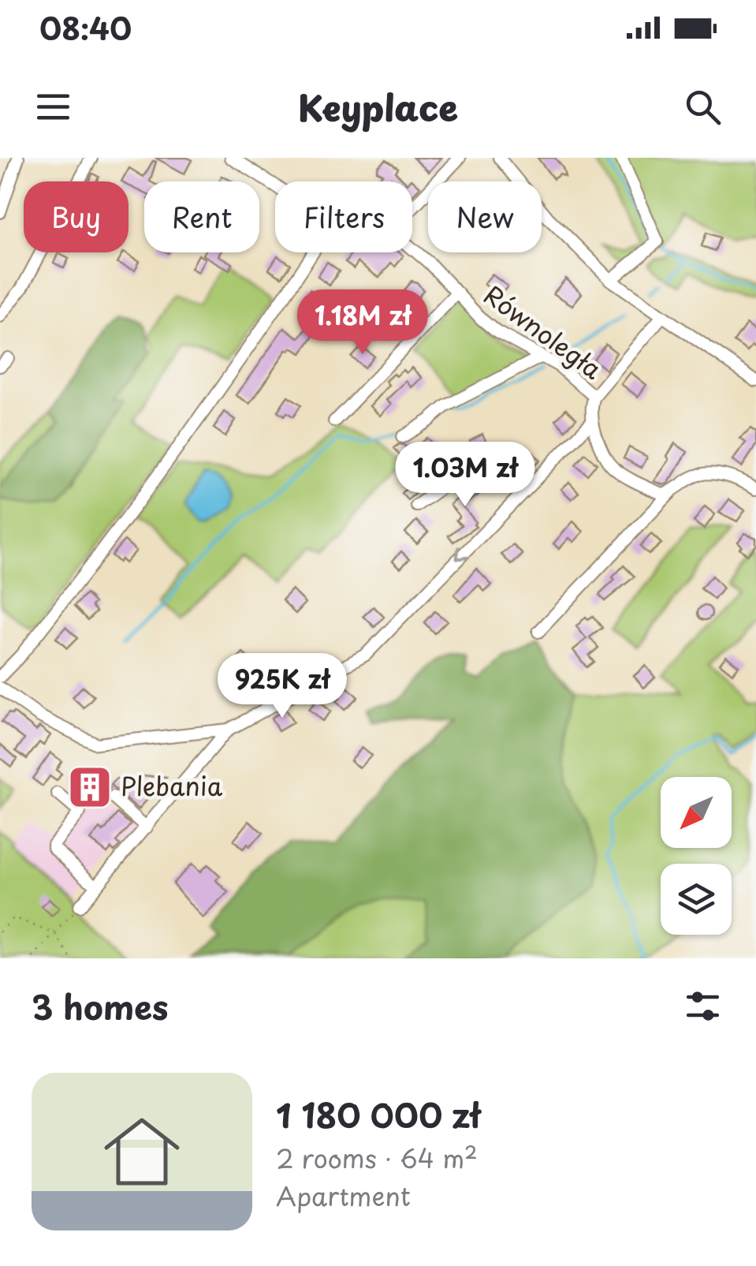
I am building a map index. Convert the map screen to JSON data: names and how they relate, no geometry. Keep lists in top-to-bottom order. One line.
{"streets":{"street":["Równoległa"]},"places":{"building":["Plebania"]},"north":"bottom left","page":{"status":"08:40","header":"Keyplace","chip":["Buy","Rent","Filters","New"],"price":["1.18M zł","1.03M zł","925K zł"],"heading":"3 homes","list":[{"name":"1 180 000 zł","note":"2 rooms · 64 m² · Apartment"}]}}
